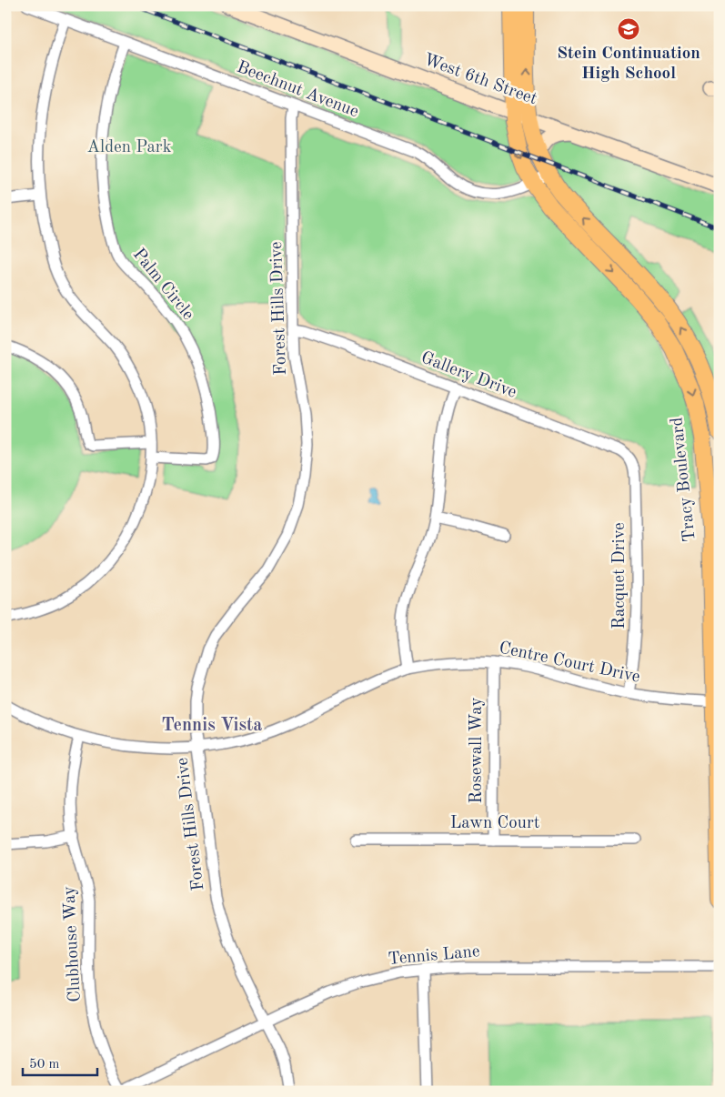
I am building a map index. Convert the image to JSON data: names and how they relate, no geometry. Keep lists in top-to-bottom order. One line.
{"streets":{"main road":["Tracy Boulevard"],"street":["West 6th Street","Beechnut Avenue","Palm Circle","Forest Hills Drive","Gallery Drive","Racquet Drive","Centre Court Drive","Rosewall Way","Lawn Court","Clubhouse Way","Tennis Lane"]},"crossings":[["West 6th Street","Tracy Boulevard"],["Beechnut Avenue","Palm Circle"],["Beechnut Avenue","Forest Hills Drive"],["Beechnut Avenue","Tracy Boulevard"],["Forest Hills Drive","Gallery Drive"],["Forest Hills Drive","Centre Court Drive"],["Forest Hills Drive","Tennis Lane"],["Gallery Drive","Racquet Drive"],["Tracy Boulevard","Centre Court Drive"],["Racquet Drive","Centre Court Drive"],["Centre Court Drive","Rosewall Way"],["Centre Court Drive","Clubhouse Way"],["Rosewall Way","Lawn Court"],["Clubhouse Way","Tennis Lane"]],"districts":["Tennis Vista"],"parks":["Alden Park"],"places":{"school or university":["Stein Continuation High School"]},"scale_bar":"50 m"}
